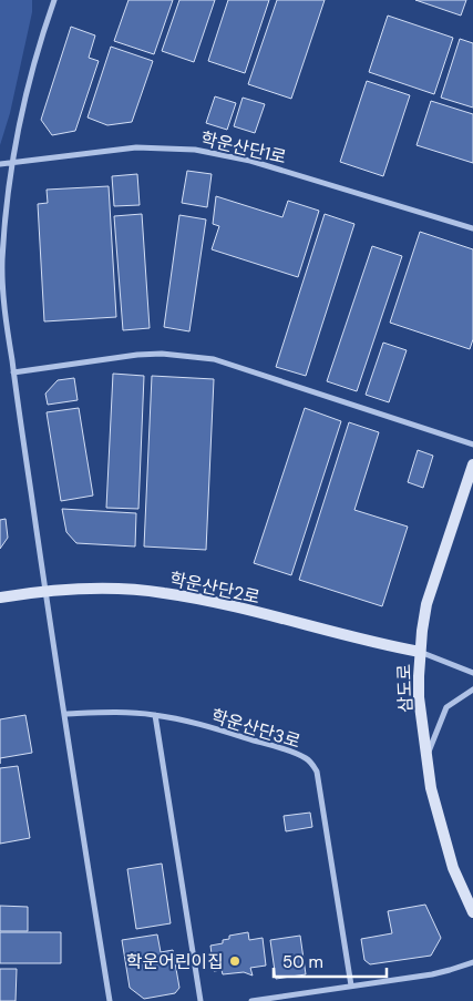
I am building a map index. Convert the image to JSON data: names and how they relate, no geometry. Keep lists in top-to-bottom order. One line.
{"streets":{"street":["학운산단1로","학운산단2로","삼도로","학운산단3로"]},"crossings":[["학운산단2로","삼도로"]],"places":["학운어린이집"],"scale_bar":"50 m"}
